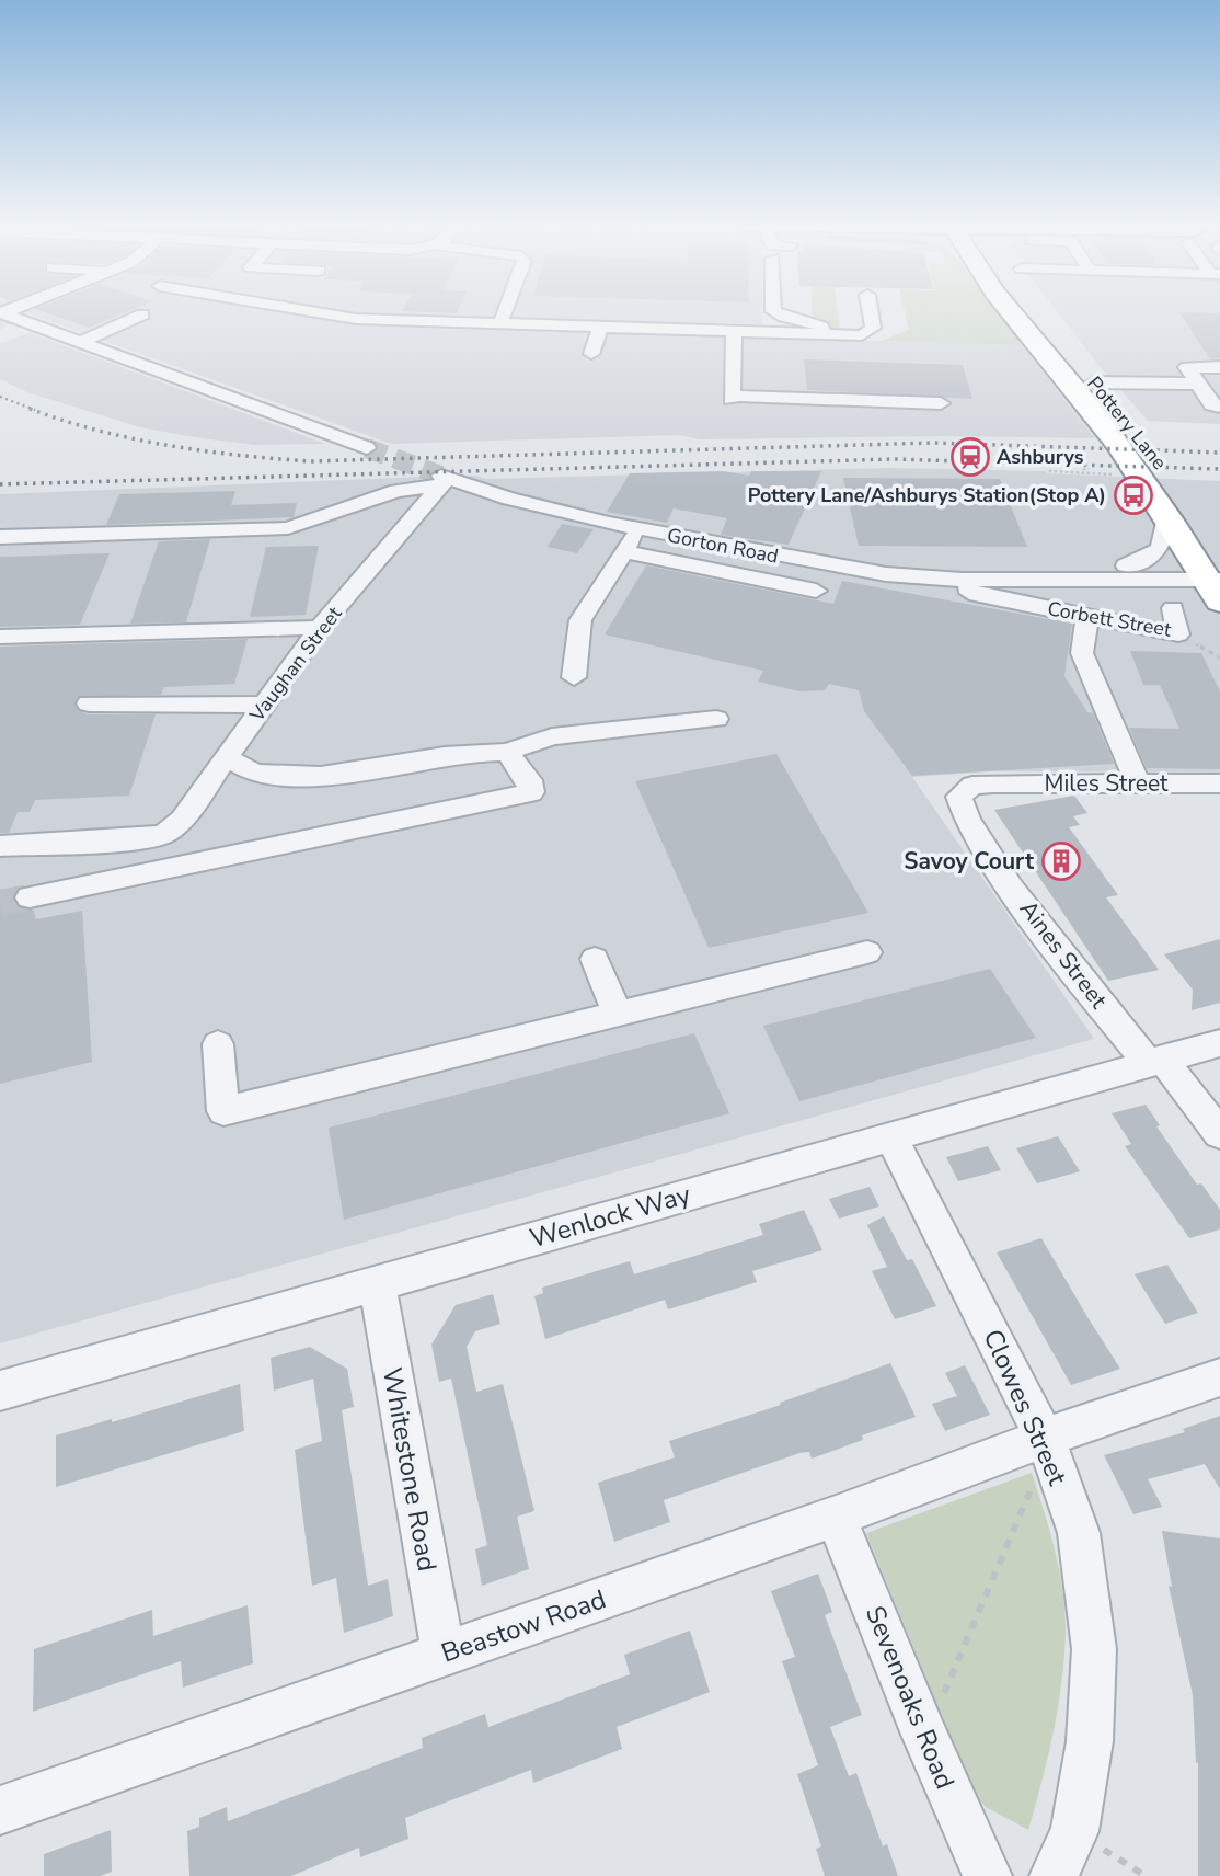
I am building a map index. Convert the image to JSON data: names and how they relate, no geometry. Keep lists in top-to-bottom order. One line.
{"streets":{"highway":["Pottery Lane"],"street":["Gorton Road","Corbett Street","Vaughan Street","Miles Street","Aines Street","Wenlock Way","Clowes Street","Whitestone Road","Beastow Road","Sevenoaks Road"]},"crossings":[["Pottery Lane","Gorton Road"],["Gorton Road","Corbett Street"],["Gorton Road","Vaughan Street"],["Miles Street","Aines Street"],["Aines Street","Wenlock Way"],["Wenlock Way","Clowes Street"],["Wenlock Way","Whitestone Road"],["Clowes Street","Beastow Road"],["Whitestone Road","Beastow Road"],["Beastow Road","Sevenoaks Road"]],"places":{"station":["Ashburys"],"bus stop":["Pottery Lane/Ashburys Station(Stop A)"],"building":["Savoy Court"]}}
